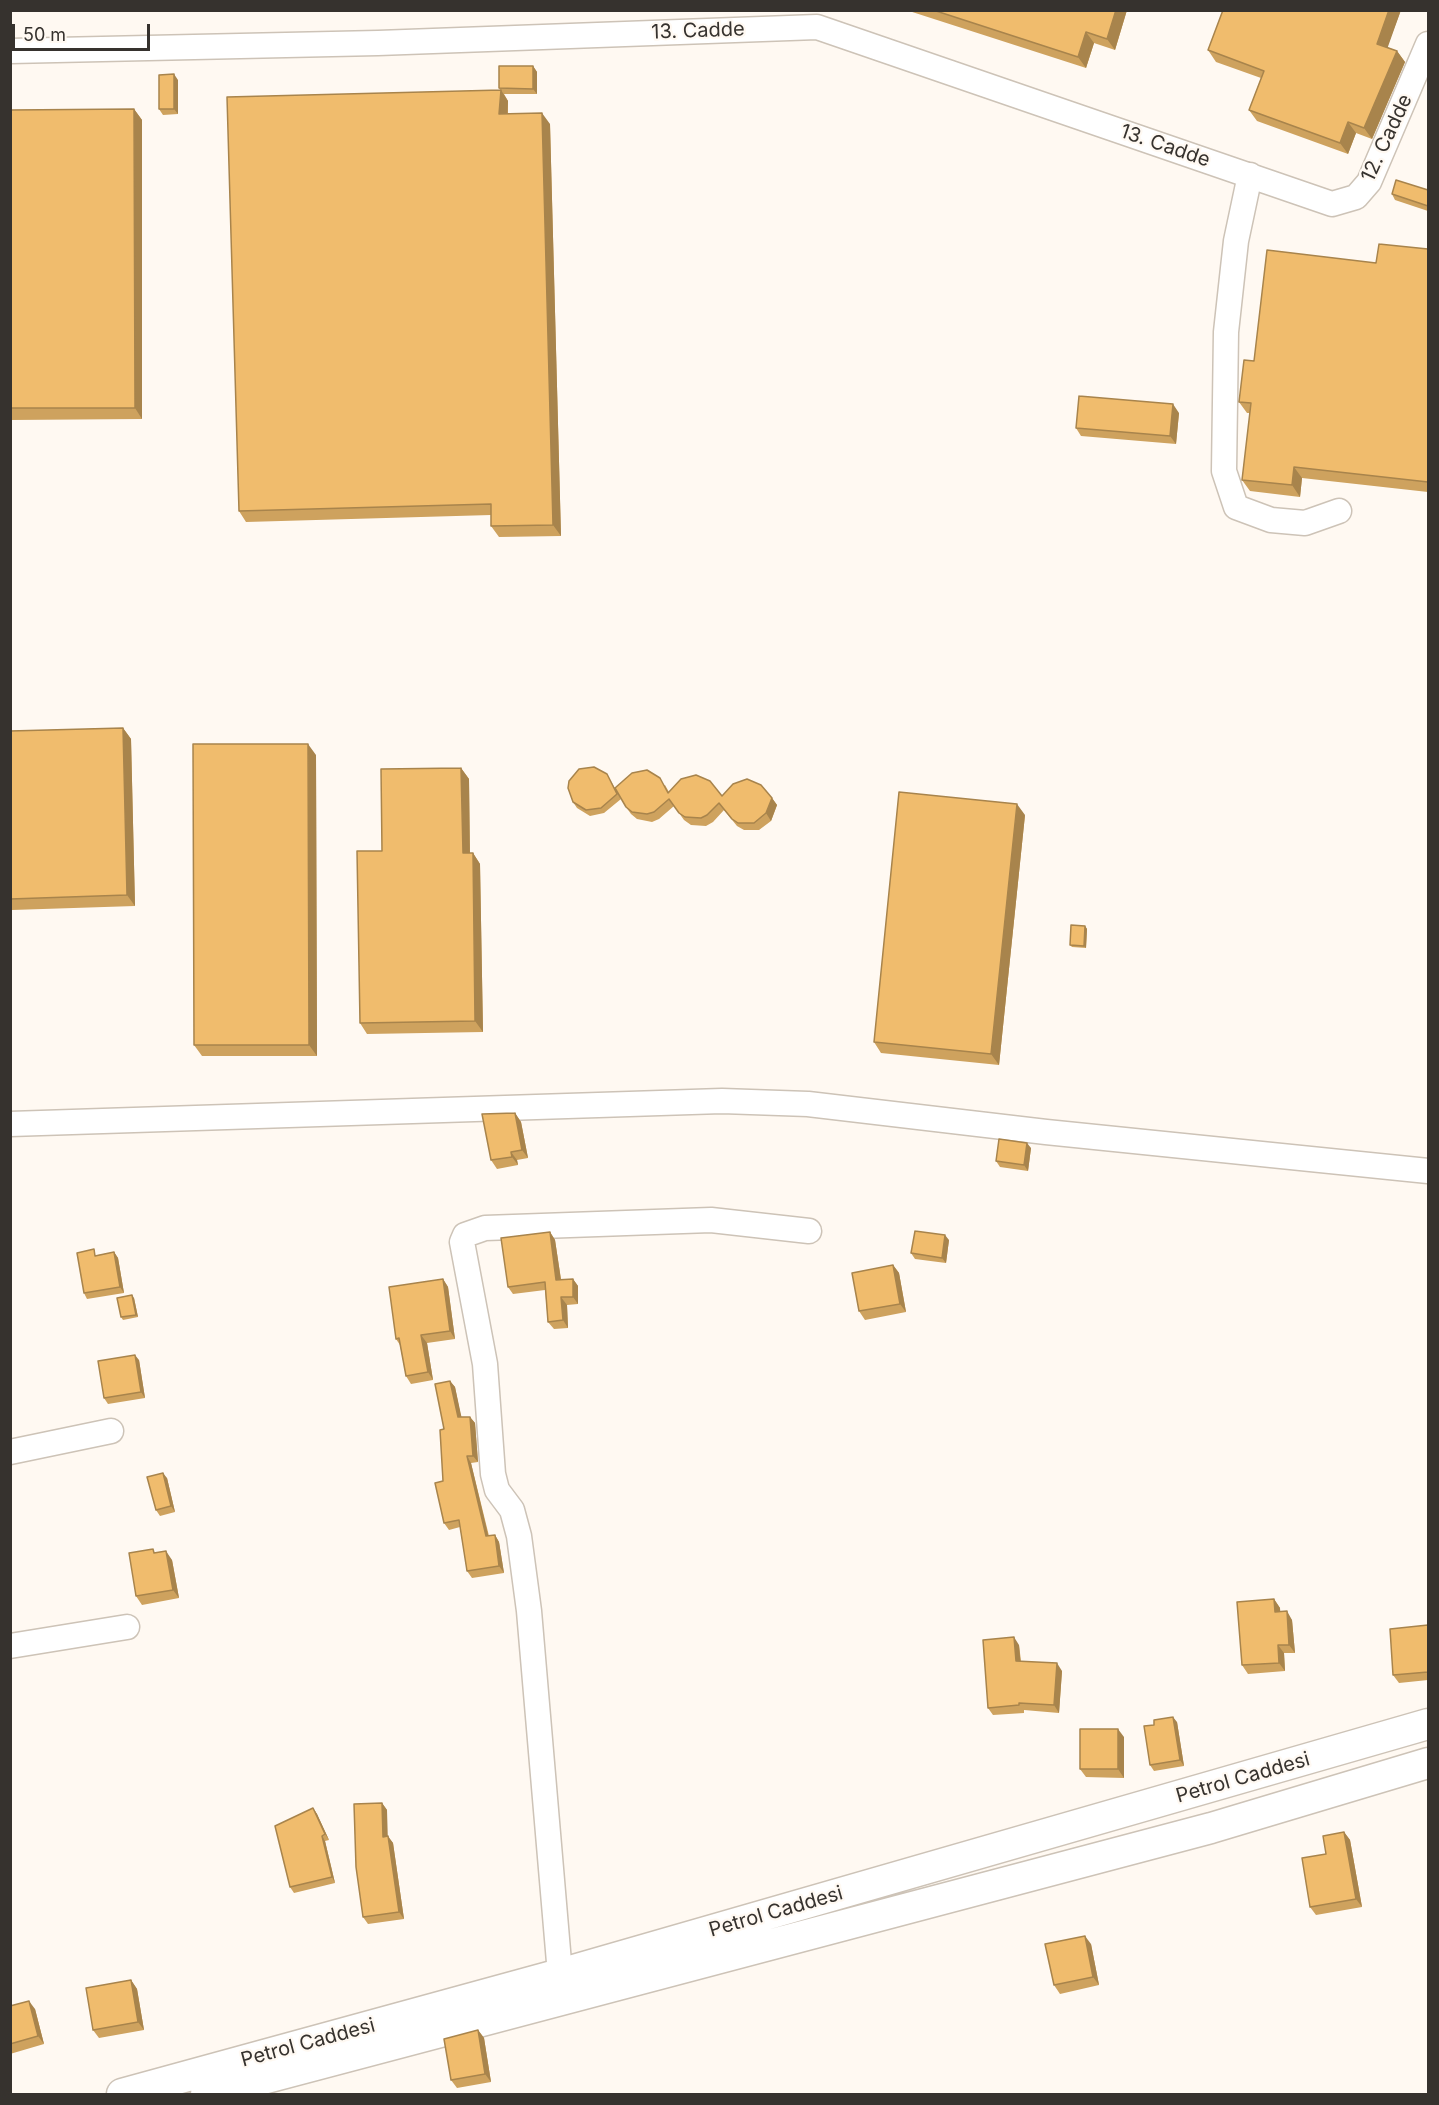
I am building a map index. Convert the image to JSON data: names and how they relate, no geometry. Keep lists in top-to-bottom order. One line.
{"streets":{"main road":["Petrol Caddesi"],"street":["13. Cadde","12. Cadde"]},"crossings":[["13. Cadde","12. Cadde"]],"scale_bar":"50 m"}
